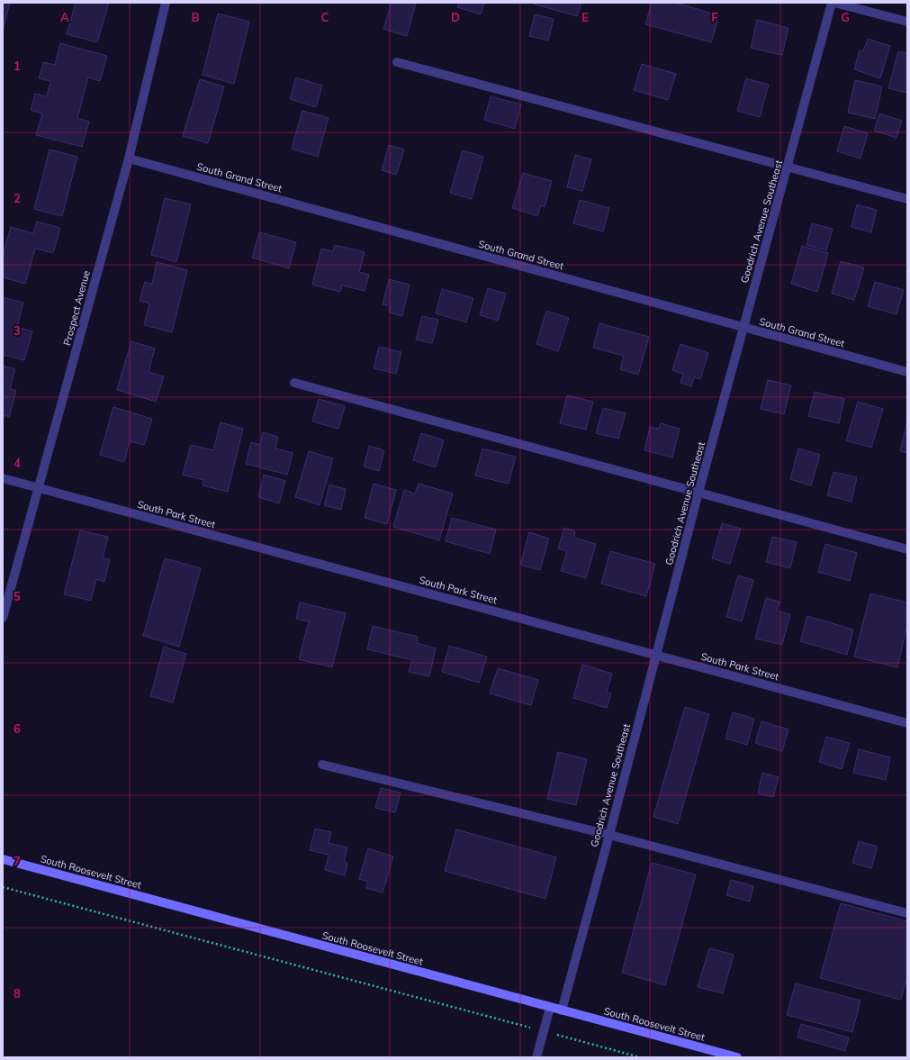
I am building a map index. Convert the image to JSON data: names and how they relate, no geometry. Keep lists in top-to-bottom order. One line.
{"streets":{"street":["South Grand Street","Goodrich Avenue Southeast","Prospect Avenue","South Park Street","South Roosevelt Street"]},"crossings":[["South Grand Street","Goodrich Avenue Southeast"],["South Grand Street","Prospect Avenue"],["Goodrich Avenue Southeast","South Park Street"],["Goodrich Avenue Southeast","South Roosevelt Street"],["Prospect Avenue","South Park Street"]],"grid":{"columns":["A","B","C","D","E","F","G"],"rows":["1","2","3","4","5","6","7","8"]}}
